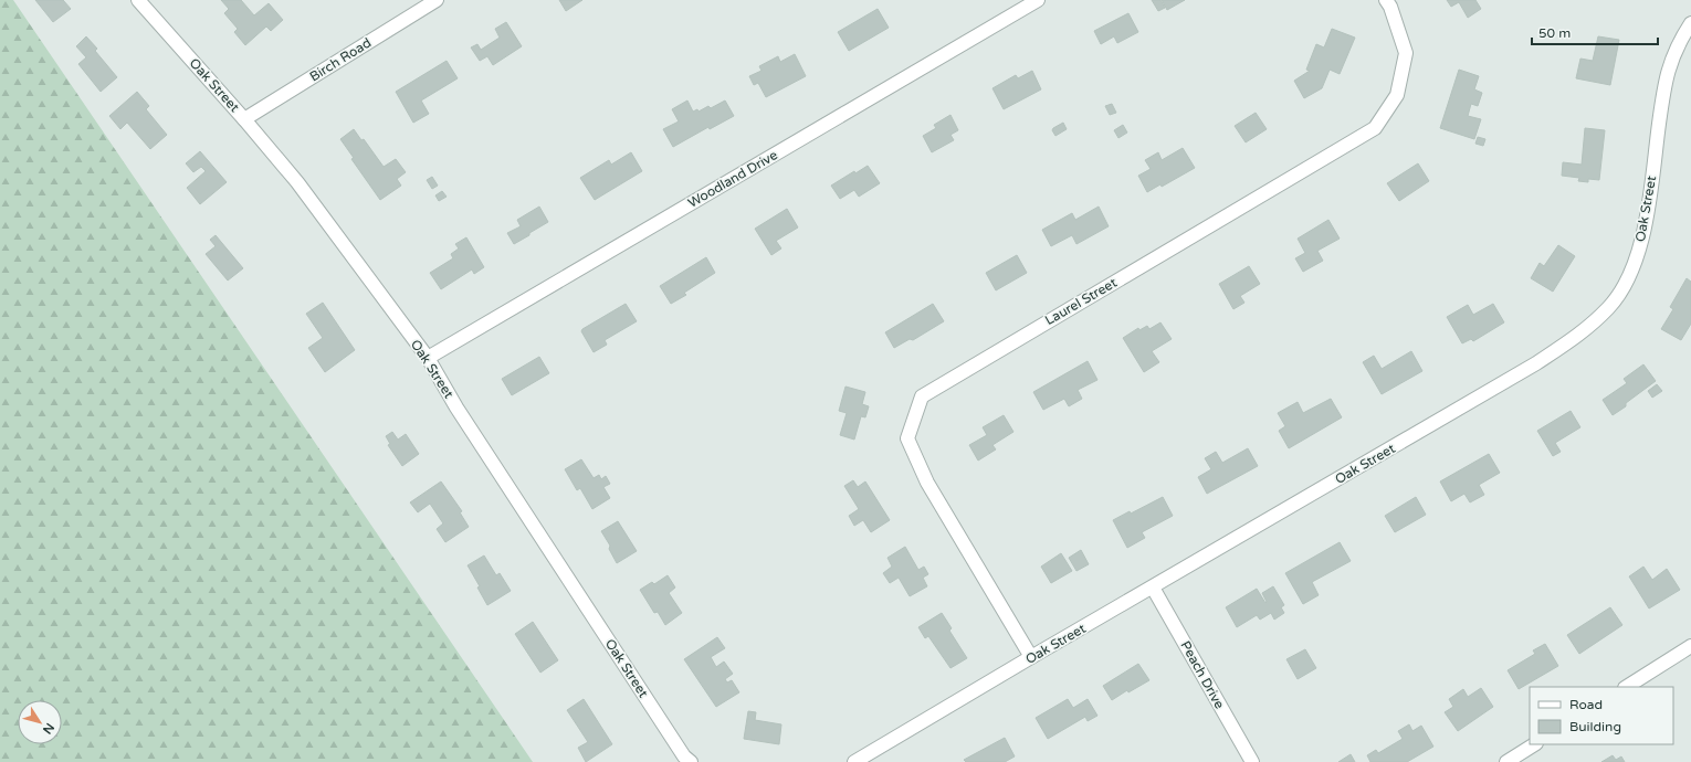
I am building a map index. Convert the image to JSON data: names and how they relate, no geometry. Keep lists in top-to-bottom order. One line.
{"streets":{"street":["Birch Road","Oak Street","Woodland Drive","Laurel Street","Peach Drive"]},"crossings":[["Birch Road","Oak Street"],["Oak Street","Woodland Drive"],["Oak Street","Laurel Street"],["Oak Street","Peach Drive"]],"legend":["Road","Building"],"scale_bar":"50 m","north":"bottom right"}
